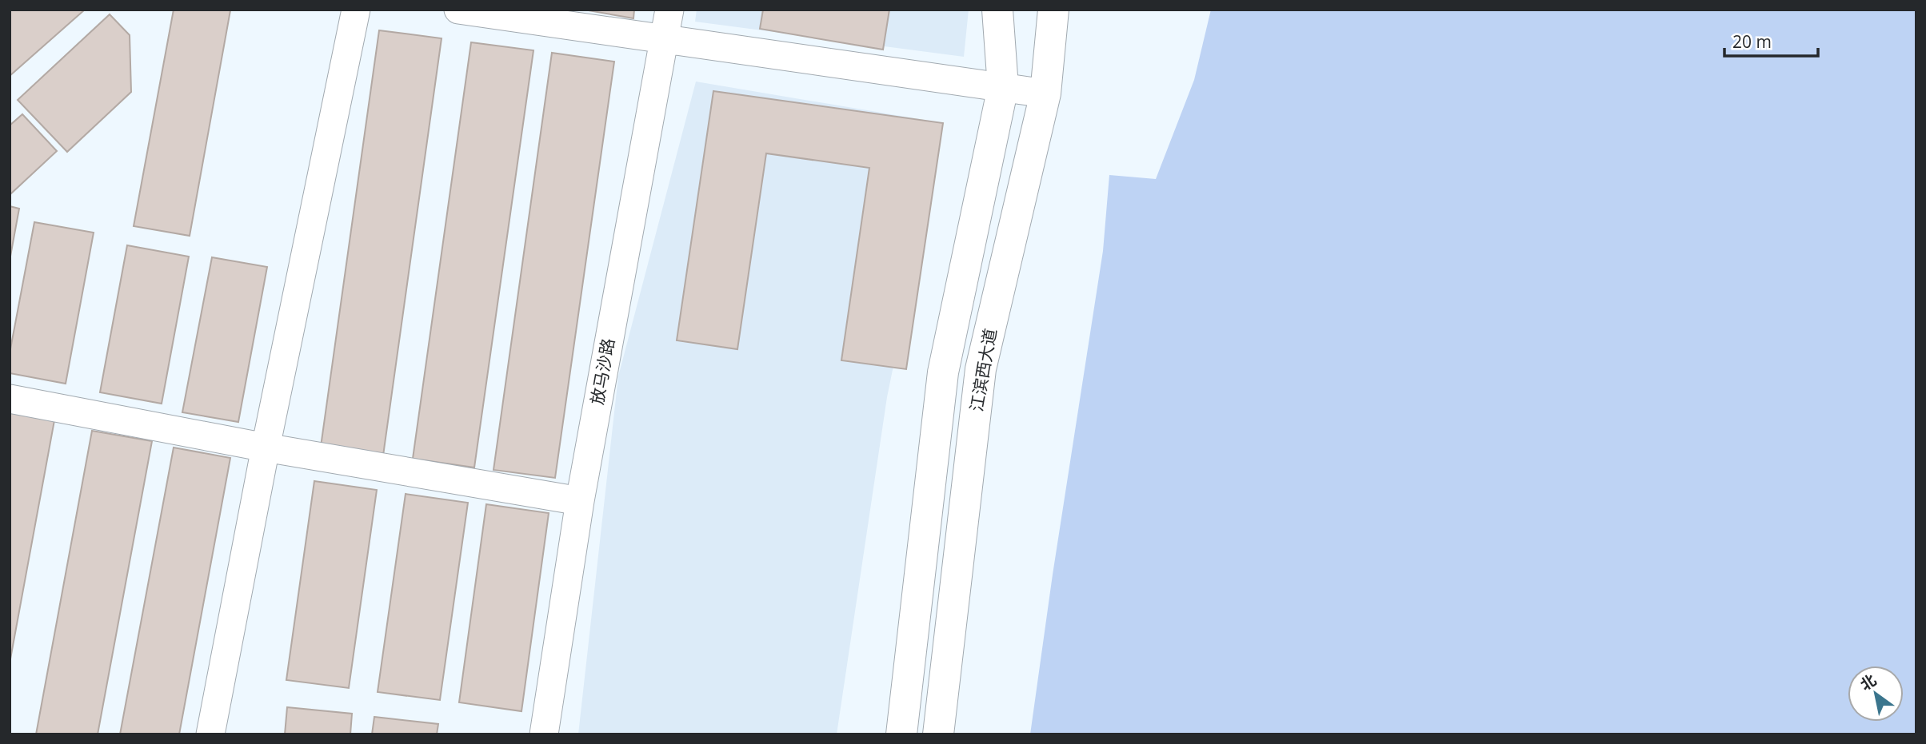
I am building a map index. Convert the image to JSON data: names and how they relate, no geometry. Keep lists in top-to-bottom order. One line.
{"streets":{"main road":["江滨西大道"],"street":["放马沙路"]},"scale_bar":"20 m","north":"top left"}
